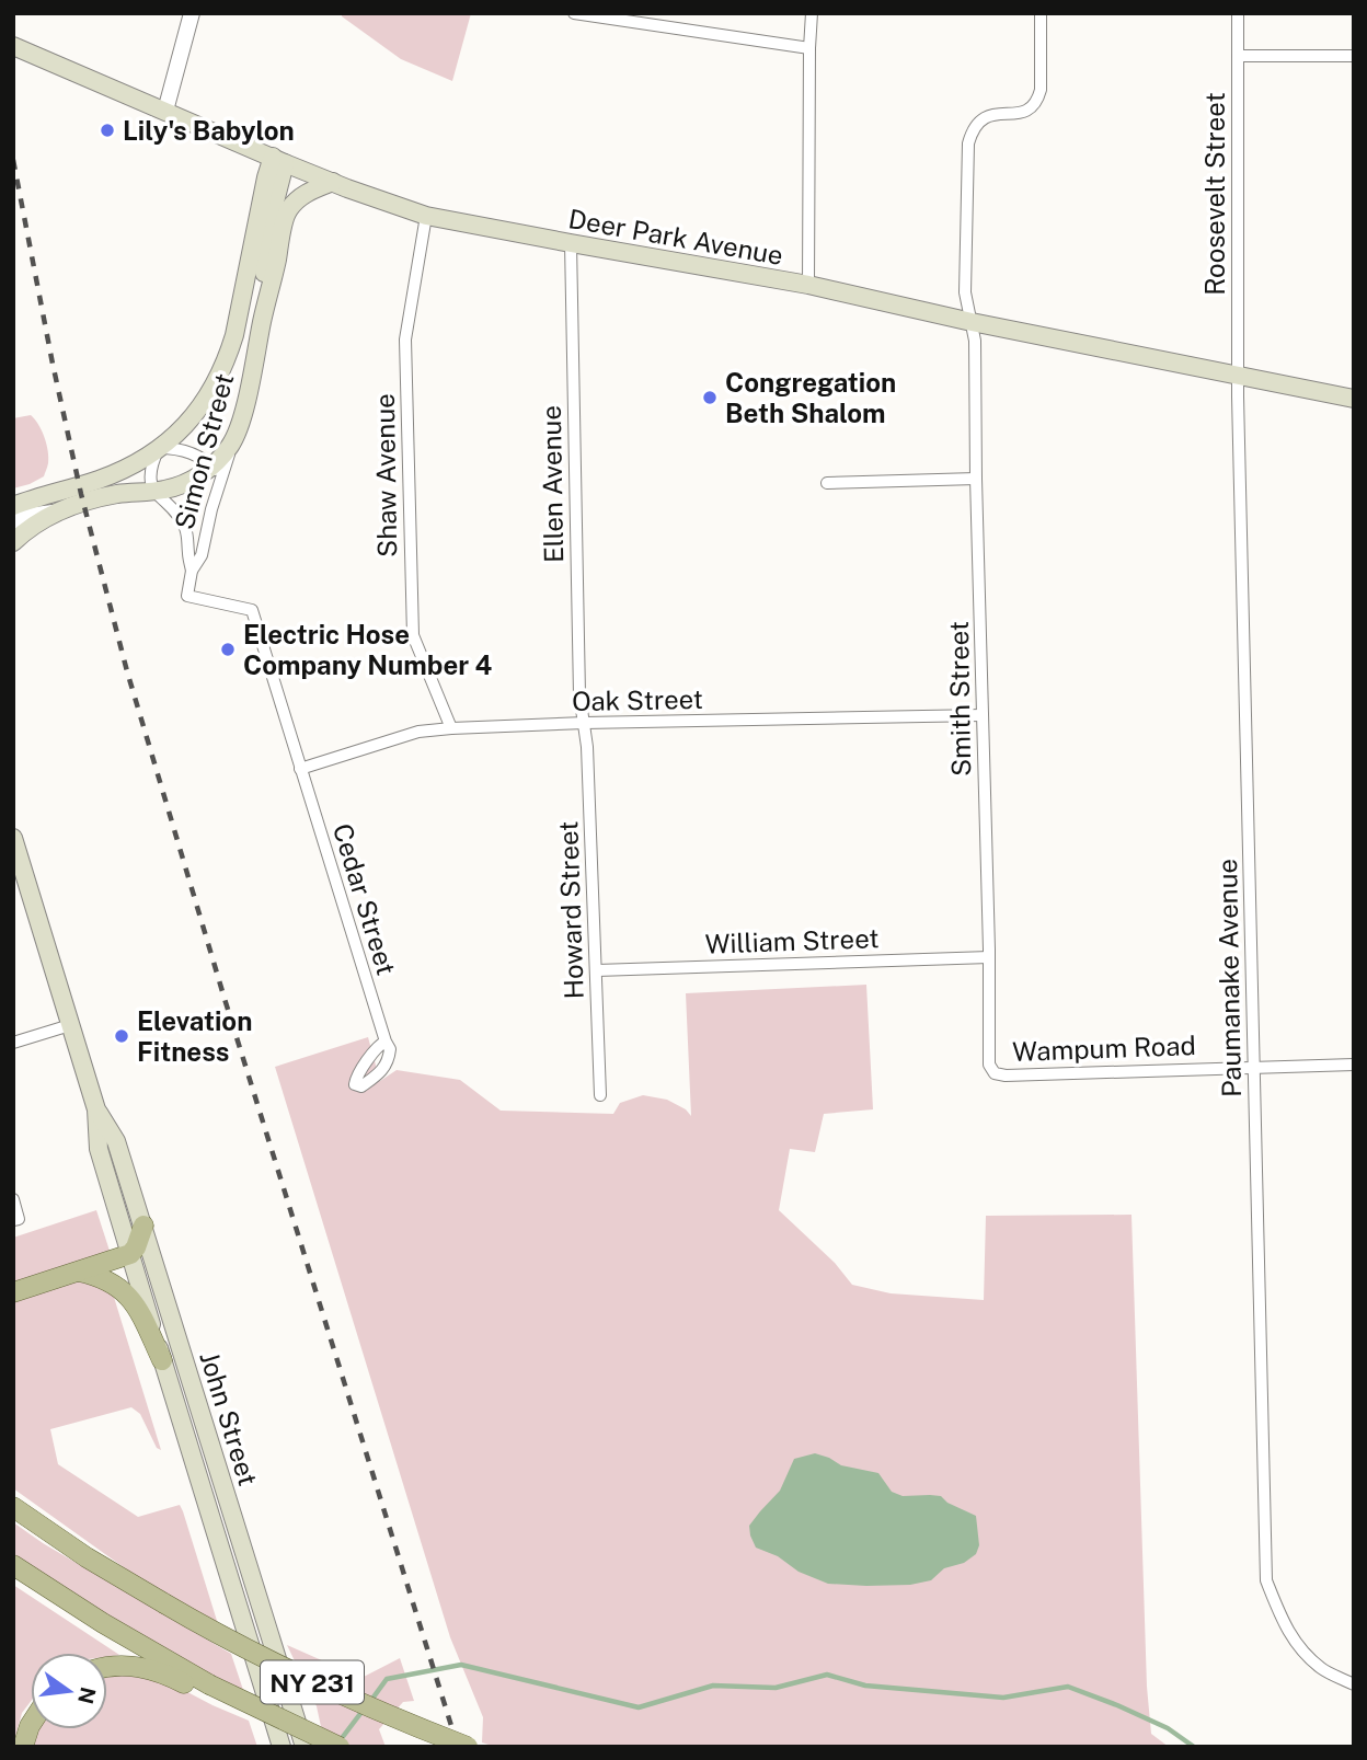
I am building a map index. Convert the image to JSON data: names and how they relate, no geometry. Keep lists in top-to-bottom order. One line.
{"streets":{"main road":["Deer Park Avenue","Simon Street","John Street","NY 231"],"street":["Roosevelt Street","Shaw Avenue","Ellen Avenue","Smith Street","Oak Street","Cedar Street","Howard Street","William Street","Paumanake Avenue","Wampum Road"]},"crossings":[["Roosevelt Street","Deer Park Avenue"],["Roosevelt Street","Paumanake Avenue"],["Deer Park Avenue","Simon Street"],["Deer Park Avenue","Shaw Avenue"],["Deer Park Avenue","Ellen Avenue"],["Deer Park Avenue","Smith Street"],["Deer Park Avenue","Paumanake Avenue"],["Simon Street","Cedar Street"],["Shaw Avenue","Oak Street"],["Ellen Avenue","Oak Street"],["Ellen Avenue","Howard Street"],["Smith Street","Oak Street"],["Smith Street","William Street"],["Smith Street","Wampum Road"],["Oak Street","Cedar Street"],["Oak Street","Howard Street"],["Howard Street","William Street"],["Paumanake Avenue","Wampum Road"]],"places":["Lily's Babylon","Congregation Beth Shalom","Electric Hose Company Number 4","Elevation Fitness"],"north":"right"}
